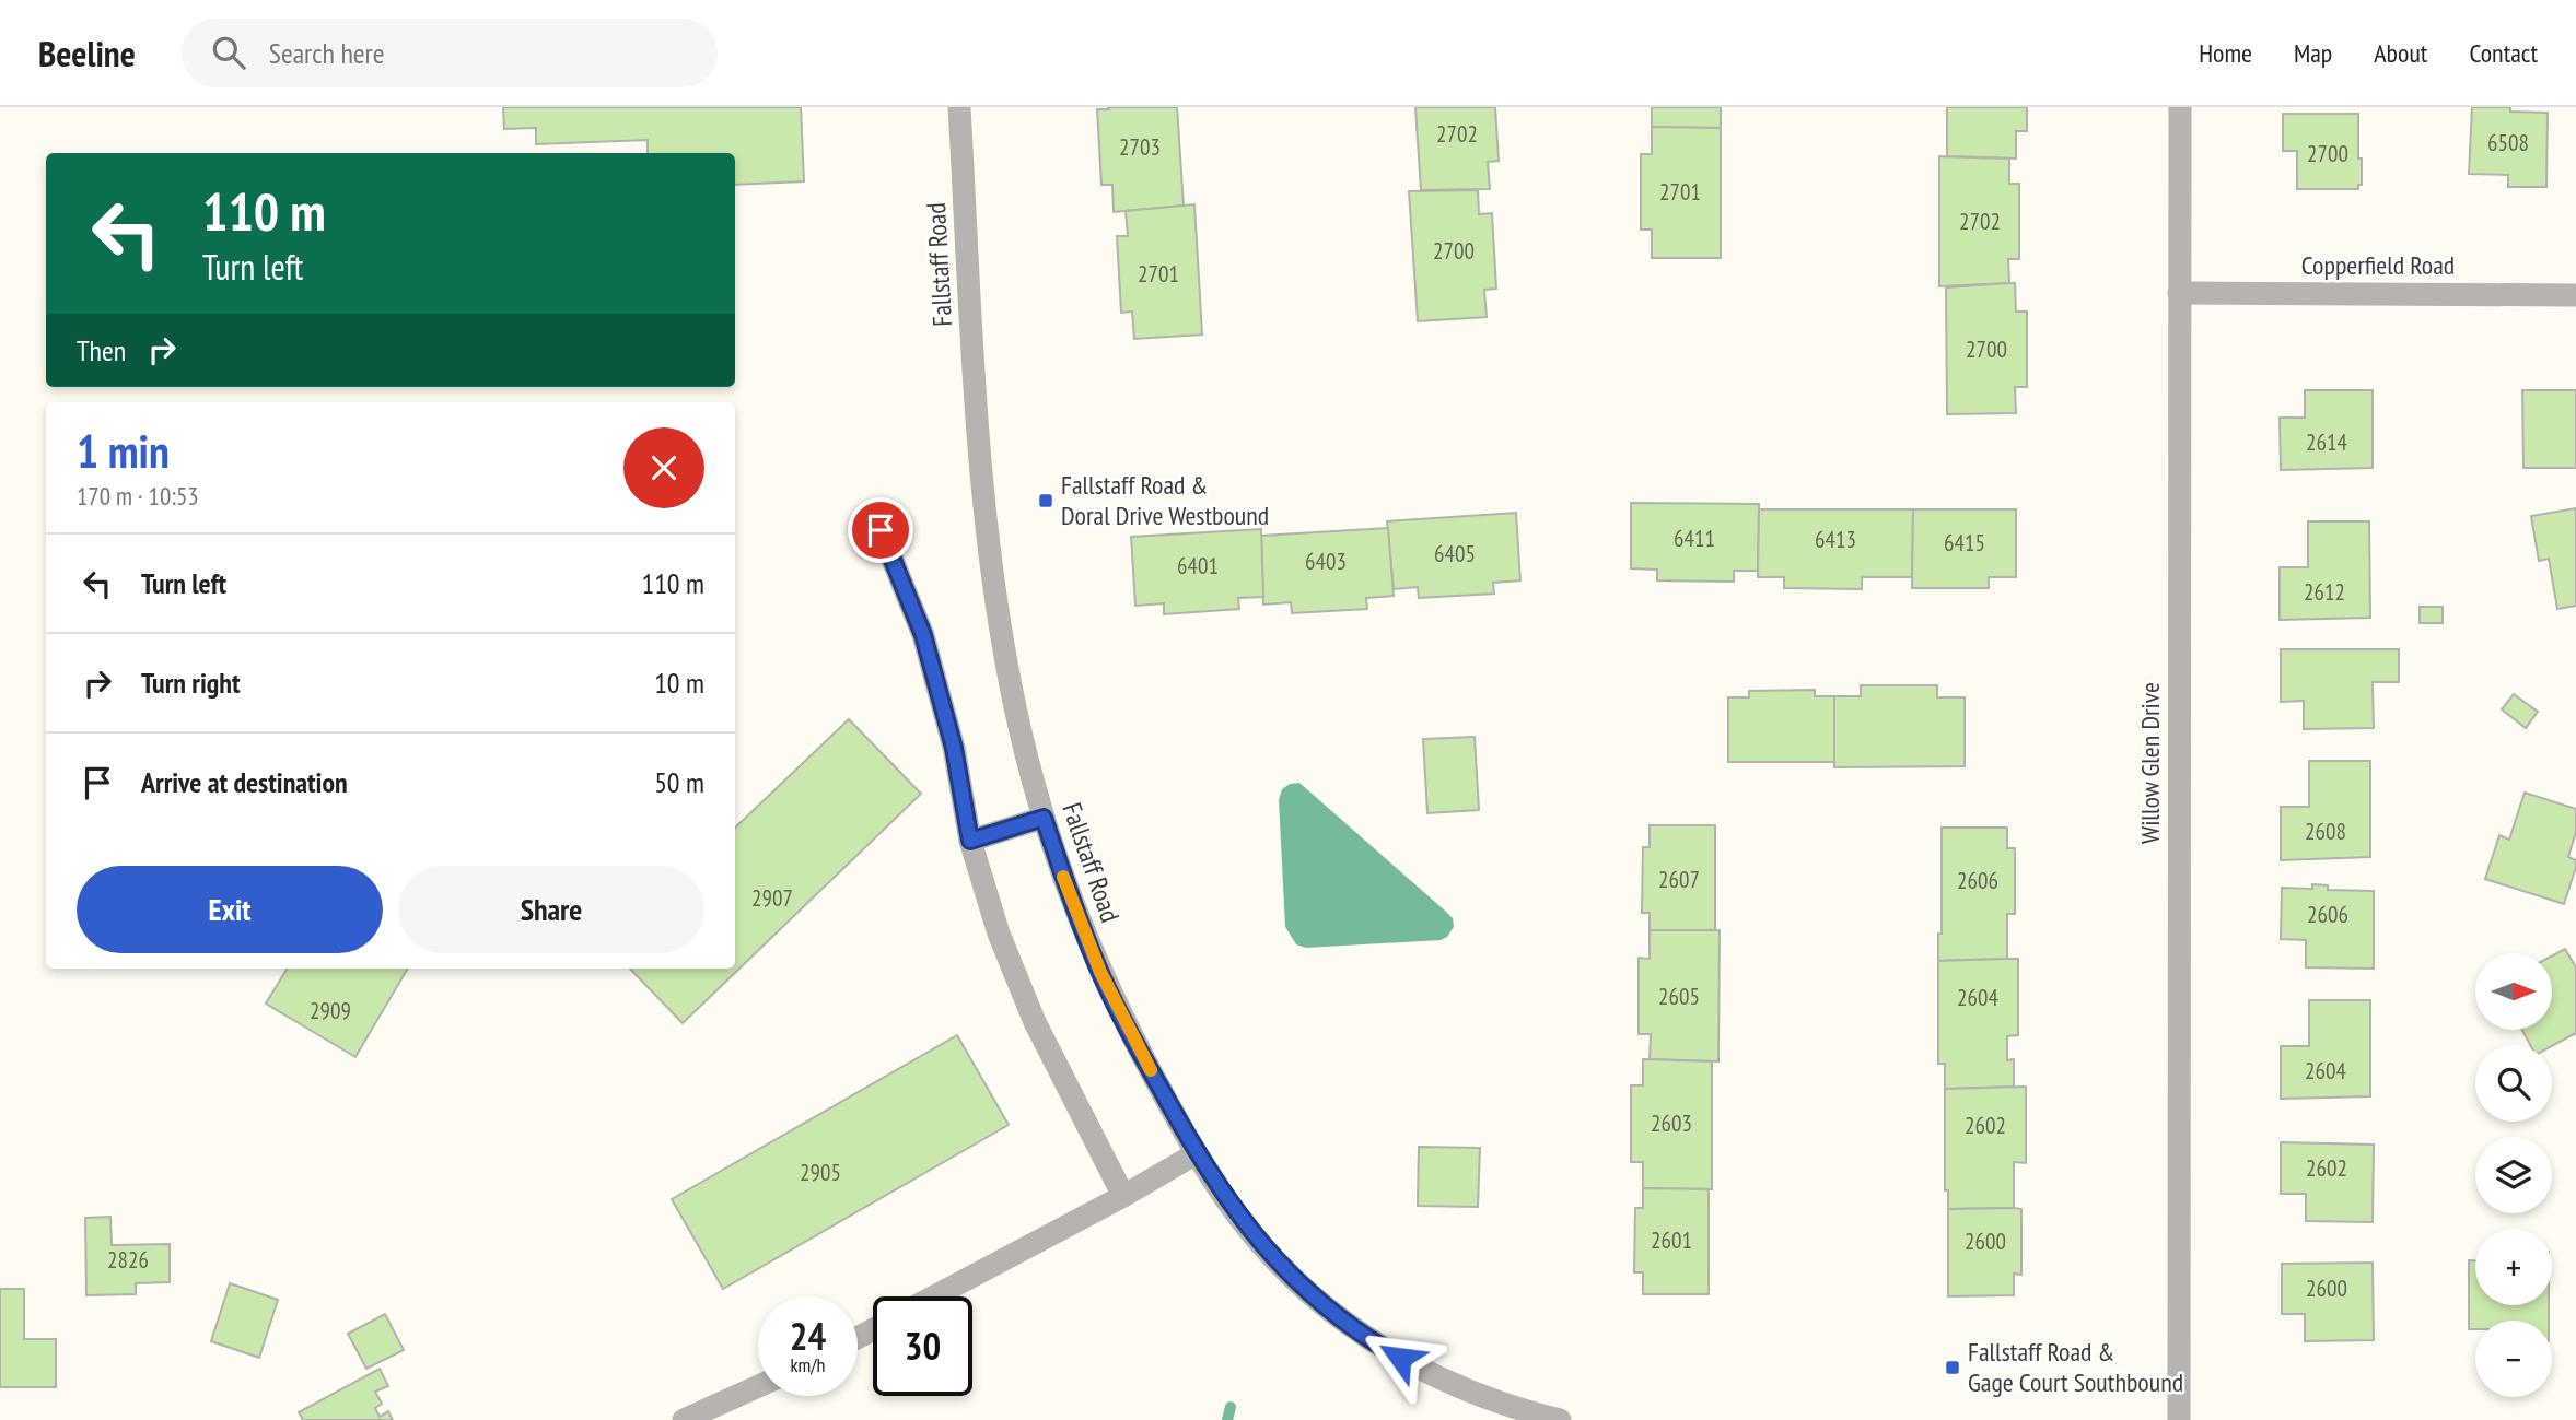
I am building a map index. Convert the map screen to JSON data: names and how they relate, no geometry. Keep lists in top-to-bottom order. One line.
{"streets":{"street":["Fallstaff Road","Copperfield Road","Willow Glen Drive"]},"crossings":[["Copperfield Road","Willow Glen Drive"]],"places":{"transit":["Fallstaff Road & Doral Drive Westbound","Fallstaff Road & Gage Court Southbound"]},"house_numbers":["2702","6508","2703","2700","2701","2702","2700","2701","2700","2614","6411","6413","6415","6405","6403","6401","2612","2608","2607","2606","2907","2606","2605","2604","2909","2604","2603","2602","2602","2905","2601","2600","2826","2600"],"north":"right","page":{"header":"Beeline","search":"Search here","nav":["Home","Map","About","Contact"],"turn":["110 m","Turn left"],"then":"Then","heading":["1 min","170 m · 10:53"],"list":[{"name":"Turn left","value":"110 m"},{"name":"Turn right","value":"10 m"},{"name":"Arrive at destination","value":"50 m"}],"buttons":["Exit","Share"],"map_buttons":["+","−"],"speed":"24 km/h","limit":"30"}}
